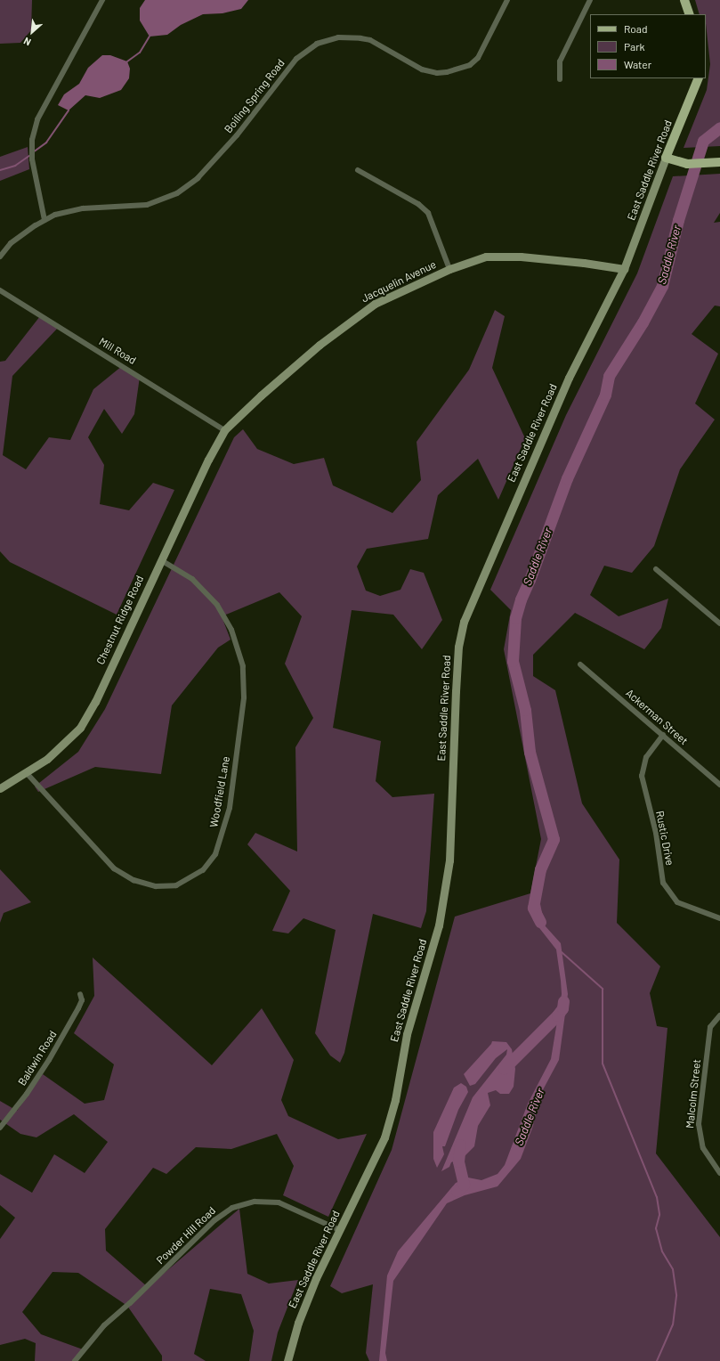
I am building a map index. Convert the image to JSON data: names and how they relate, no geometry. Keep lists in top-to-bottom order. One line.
{"streets":{"main road":["East Saddle River Road"],"street":["Boiling Spring Road","Jacquelin Avenue","Mill Road","Chestnut Ridge Road","Ackerman Street","Woodfield Lane","Rustic Drive","Baldwin Road","Malcolm Street","Powder Hill Road"]},"crossings":[["East Saddle River Road","Jacquelin Avenue"],["East Saddle River Road","Powder Hill Road"],["Jacquelin Avenue","Mill Road"],["Jacquelin Avenue","Chestnut Ridge Road"],["Mill Road","Chestnut Ridge Road"],["Chestnut Ridge Road","Woodfield Lane"],["Ackerman Street","Rustic Drive"]],"water":["Saddle River"],"legend":["Road","Park","Water"],"north":"bottom left"}
